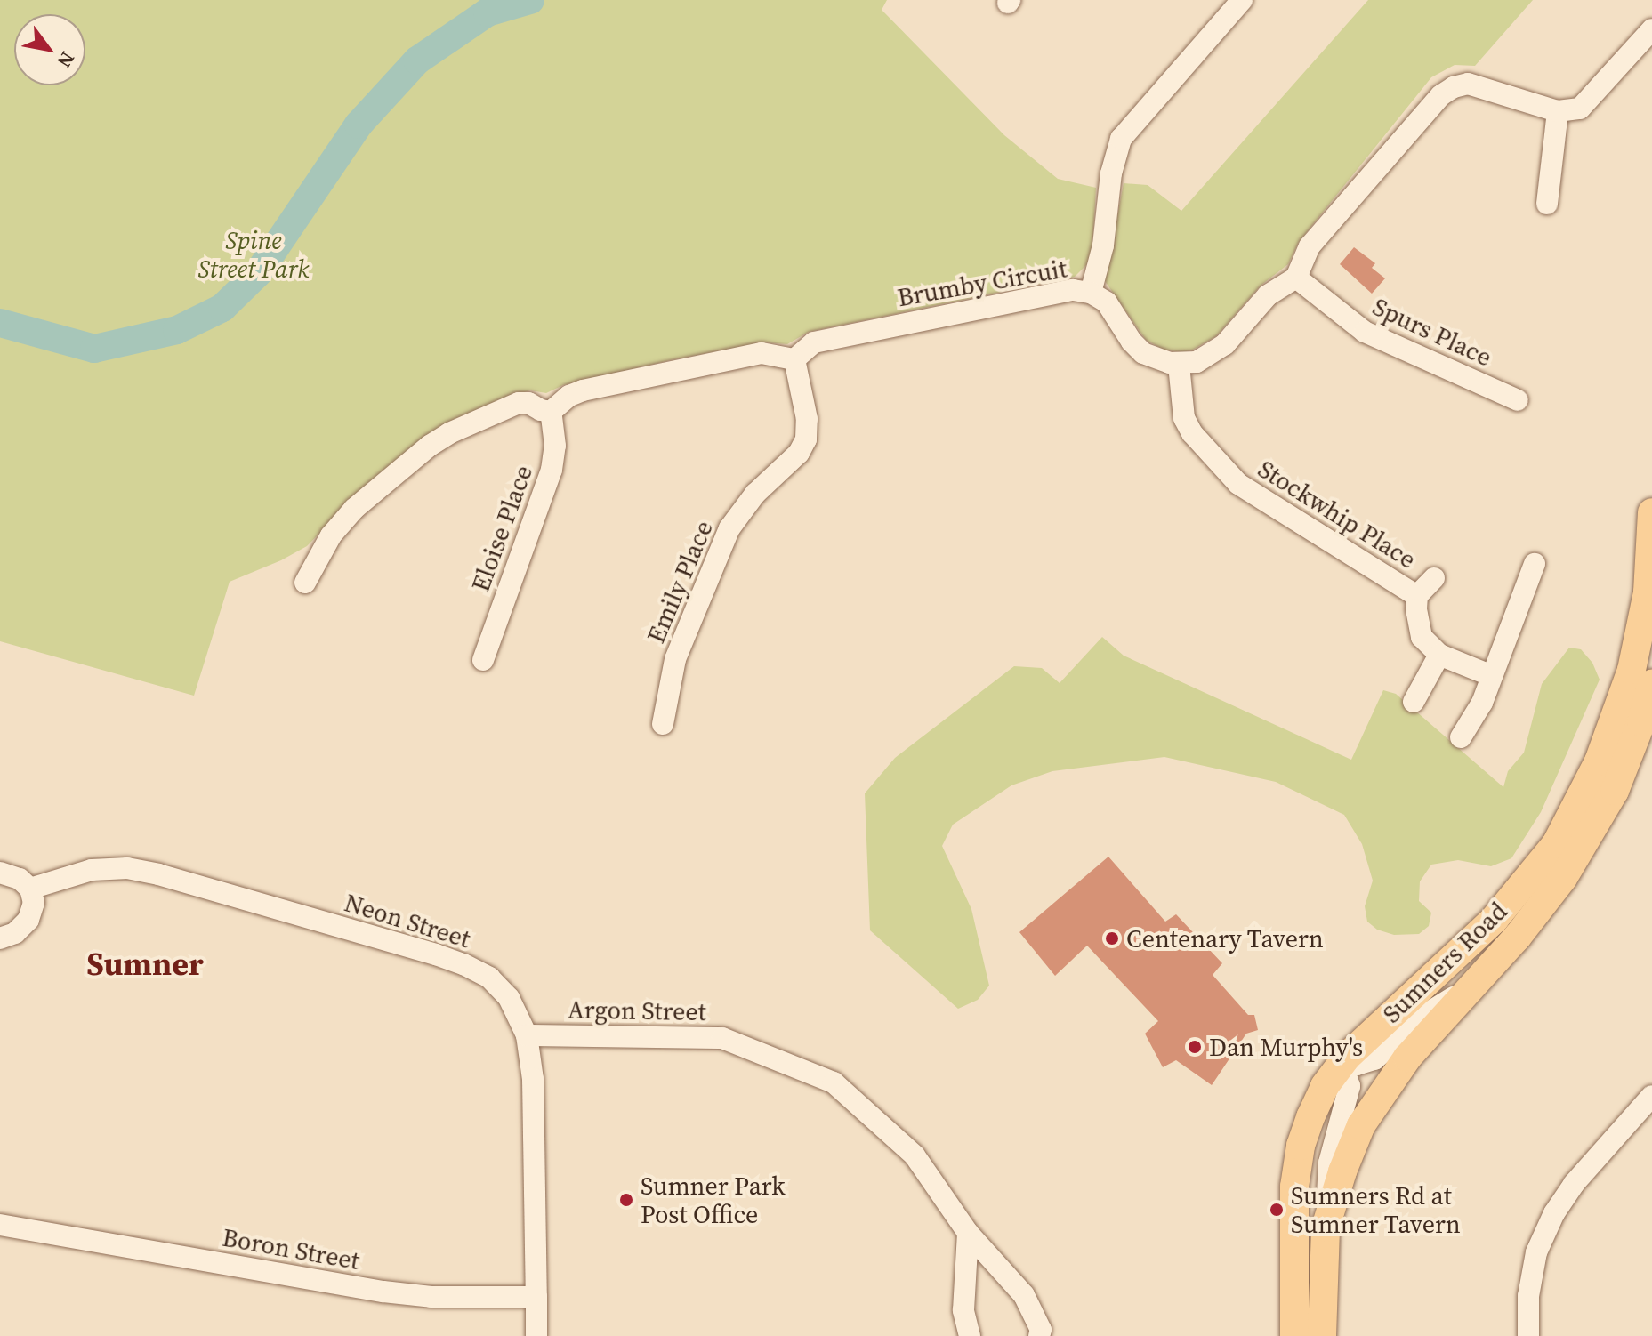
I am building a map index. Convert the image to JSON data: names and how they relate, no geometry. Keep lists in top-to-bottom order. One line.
{"streets":{"main road":["Sumners Road"],"street":["Brumby Circuit","Spurs Place","Stockwhip Place","Eloise Place","Emily Place","Neon Street","Argon Street","Boron Street"]},"crossings":[["Brumby Circuit","Stockwhip Place"],["Brumby Circuit","Emily Place"],["Neon Street","Argon Street"],["Neon Street","Boron Street"]],"districts":["Sumner"],"parks":["Spine Street Park"],"places":["Centenary Tavern","Dan Murphy's","Sumner Park Post Office","Sumners Rd at Sumner Tavern"],"north":"bottom right"}
